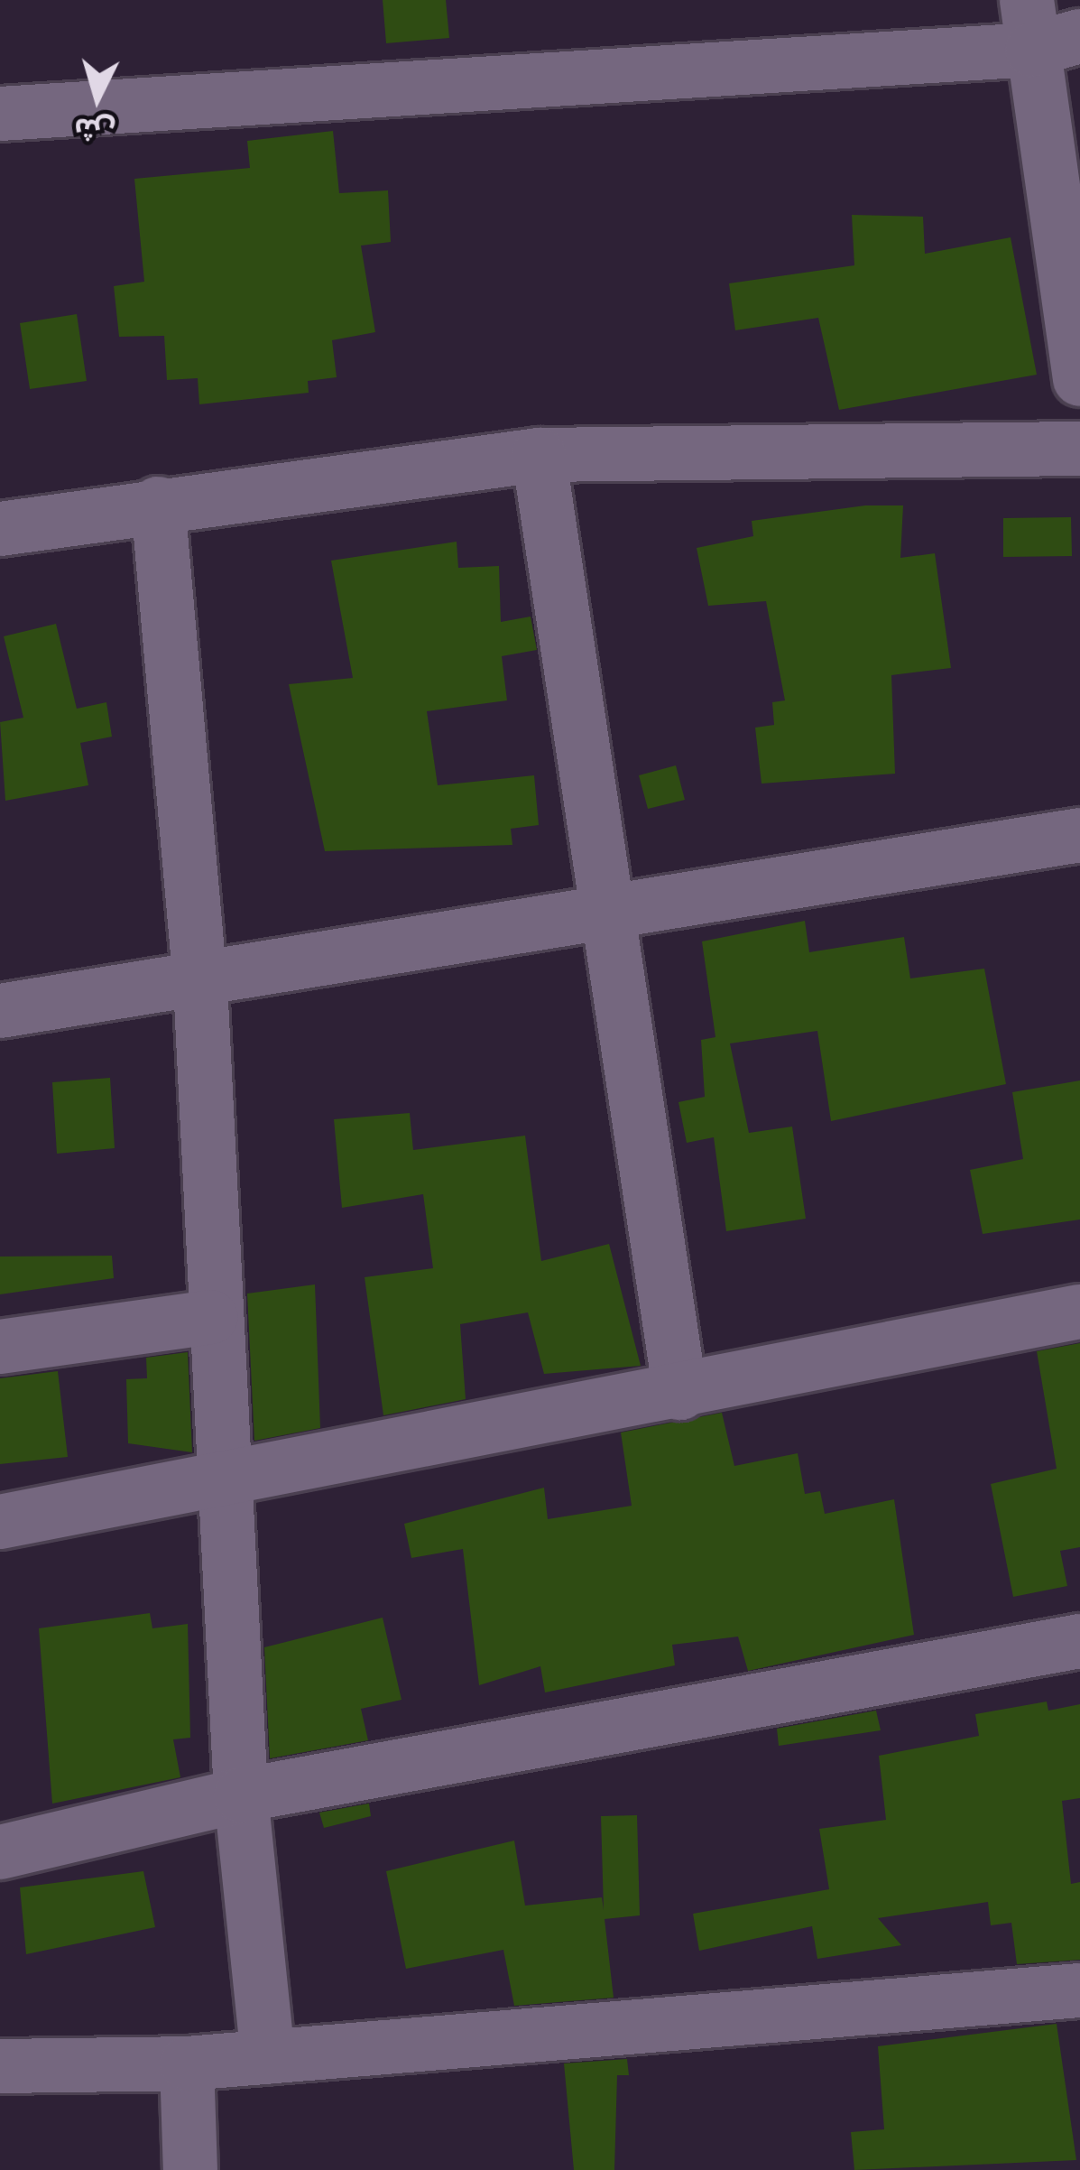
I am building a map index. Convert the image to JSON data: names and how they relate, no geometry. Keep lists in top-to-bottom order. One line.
{"north":"bottom"}
